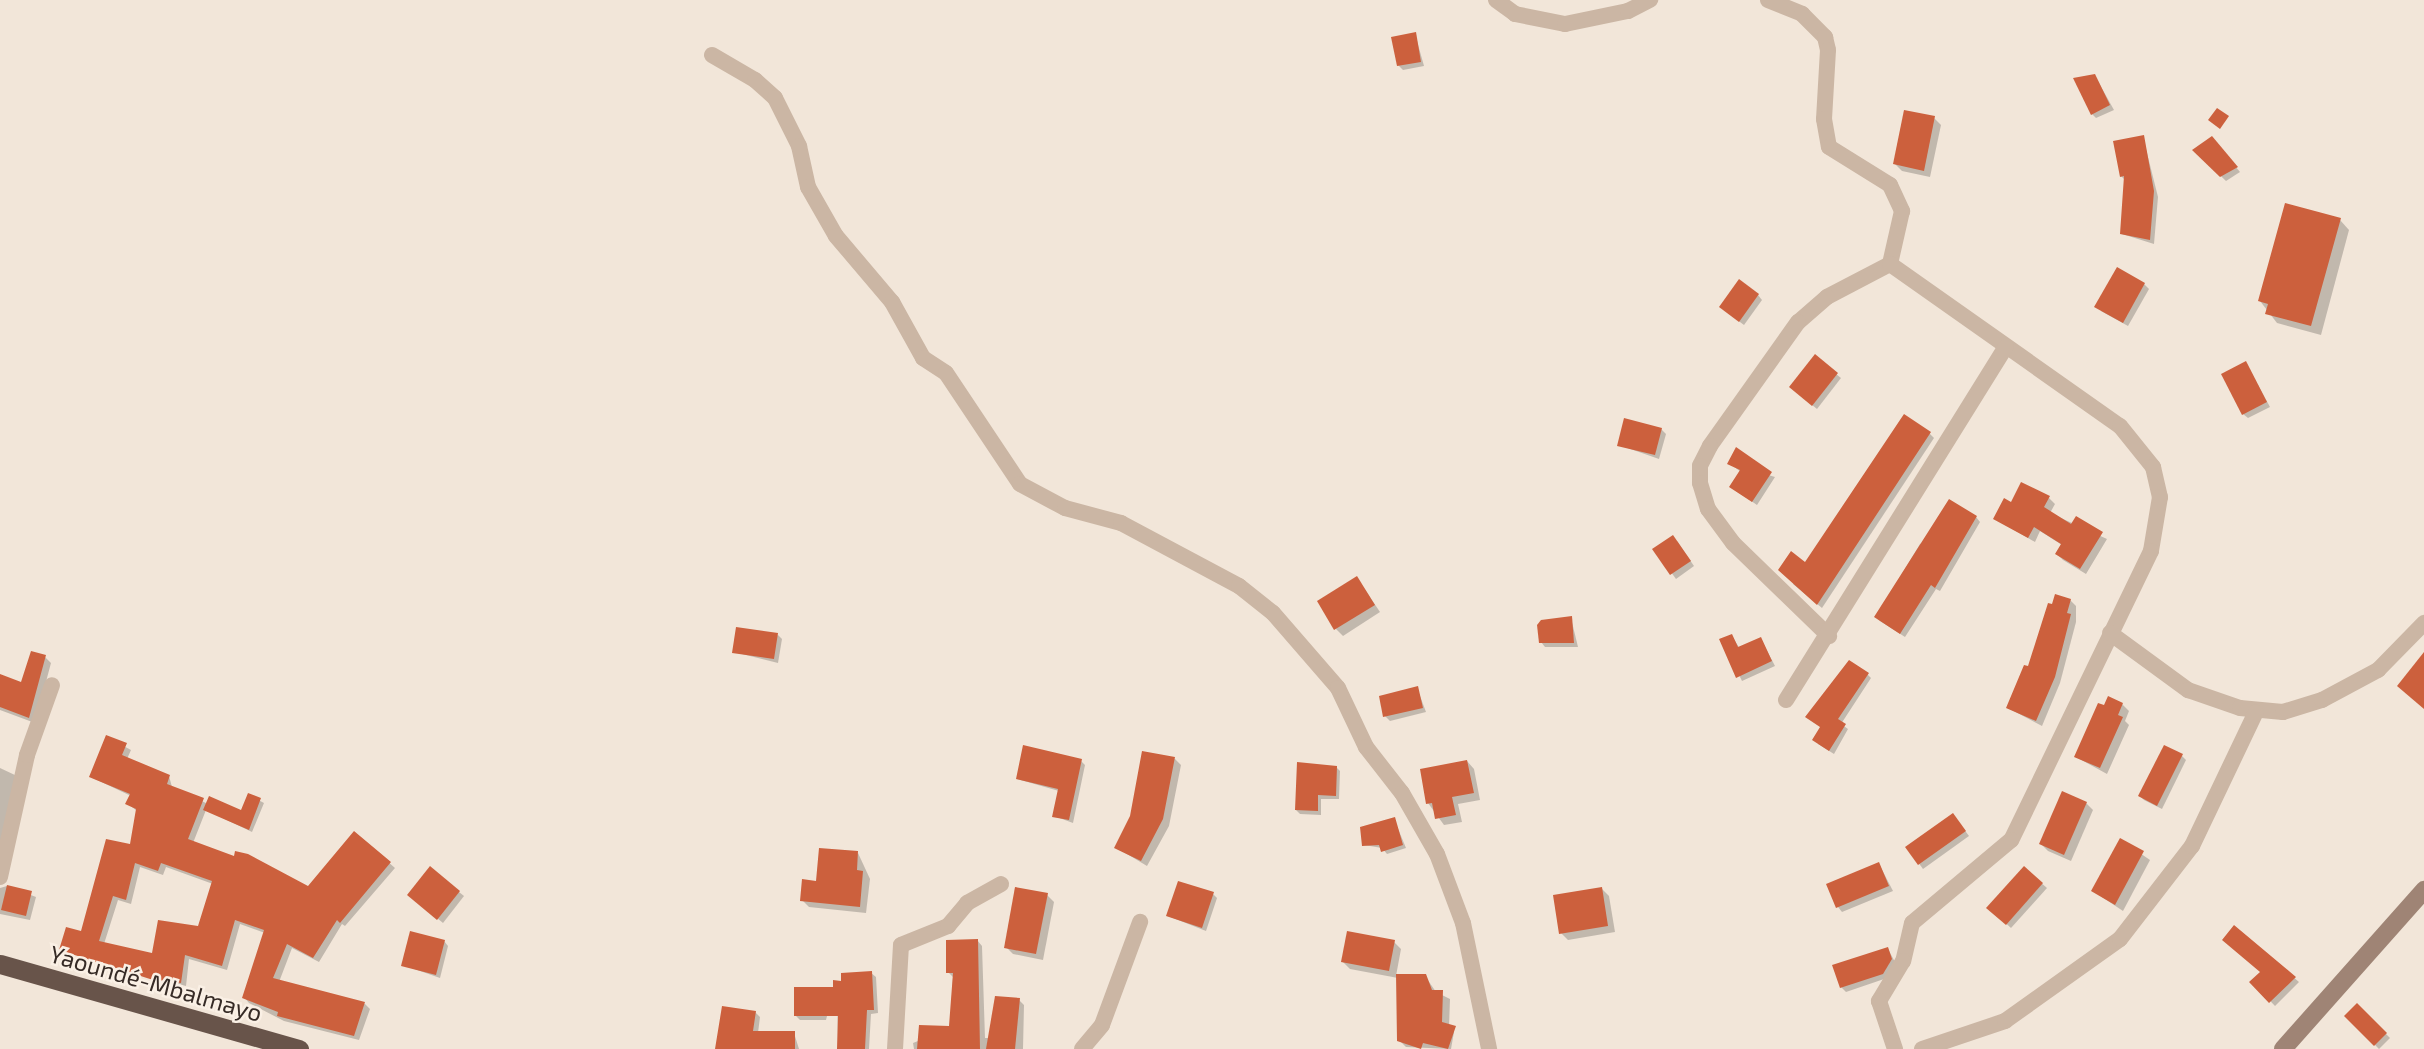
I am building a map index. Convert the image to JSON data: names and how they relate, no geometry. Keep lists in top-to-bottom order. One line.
{"streets":{"highway":["Yaoundé-Mbalmayo"]}}
